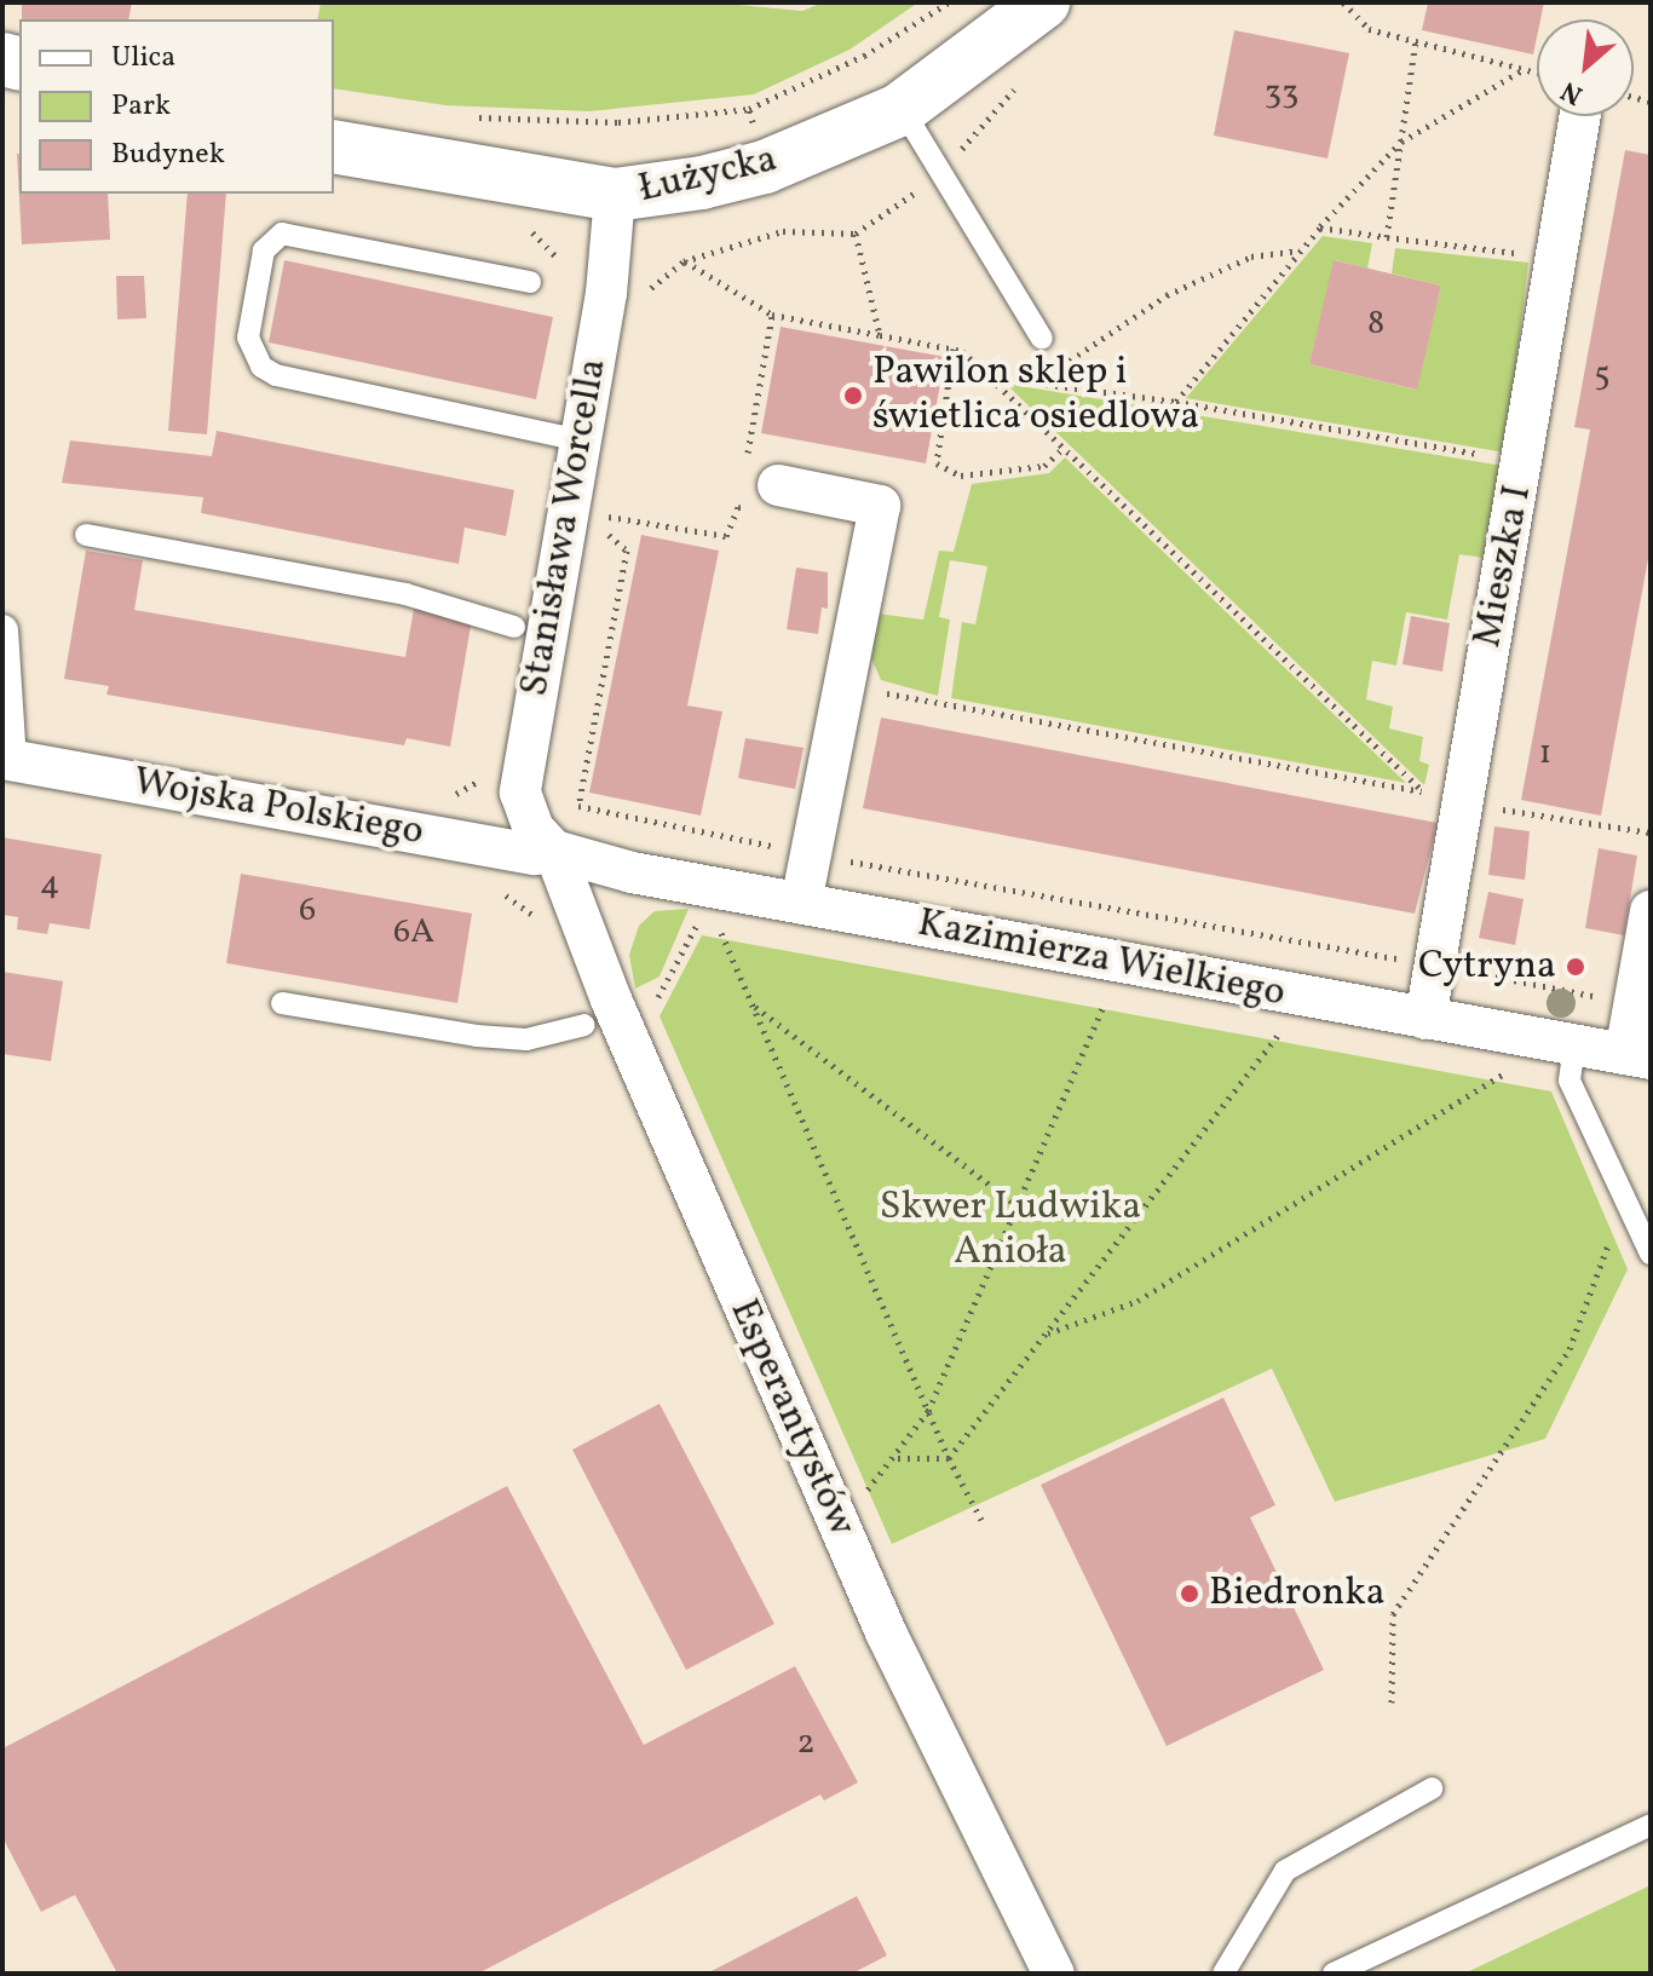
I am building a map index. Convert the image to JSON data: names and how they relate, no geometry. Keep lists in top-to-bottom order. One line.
{"streets":{"street":["Łużycka","Stanisława Worcella","Mieszka I","Wojska Polskiego","Kazimierza Wielkiego","Esperantystów"]},"crossings":[["Łużycka","Stanisława Worcella"],["Stanisława Worcella","Wojska Polskiego"],["Stanisława Worcella","Kazimierza Wielkiego"],["Stanisława Worcella","Esperantystów"],["Mieszka I","Kazimierza Wielkiego"],["Wojska Polskiego","Kazimierza Wielkiego"],["Wojska Polskiego","Esperantystów"],["Kazimierza Wielkiego","Esperantystów"]],"parks":["Skwer Ludwika Anioła"],"places":["Pawilon sklep i świetlica osiedlowa","Cytryna","Biedronka"],"house_numbers":["33","8","5","1","4","6","6A","2"],"legend":["Ulica","Park","Budynek"],"north":"bottom left"}
